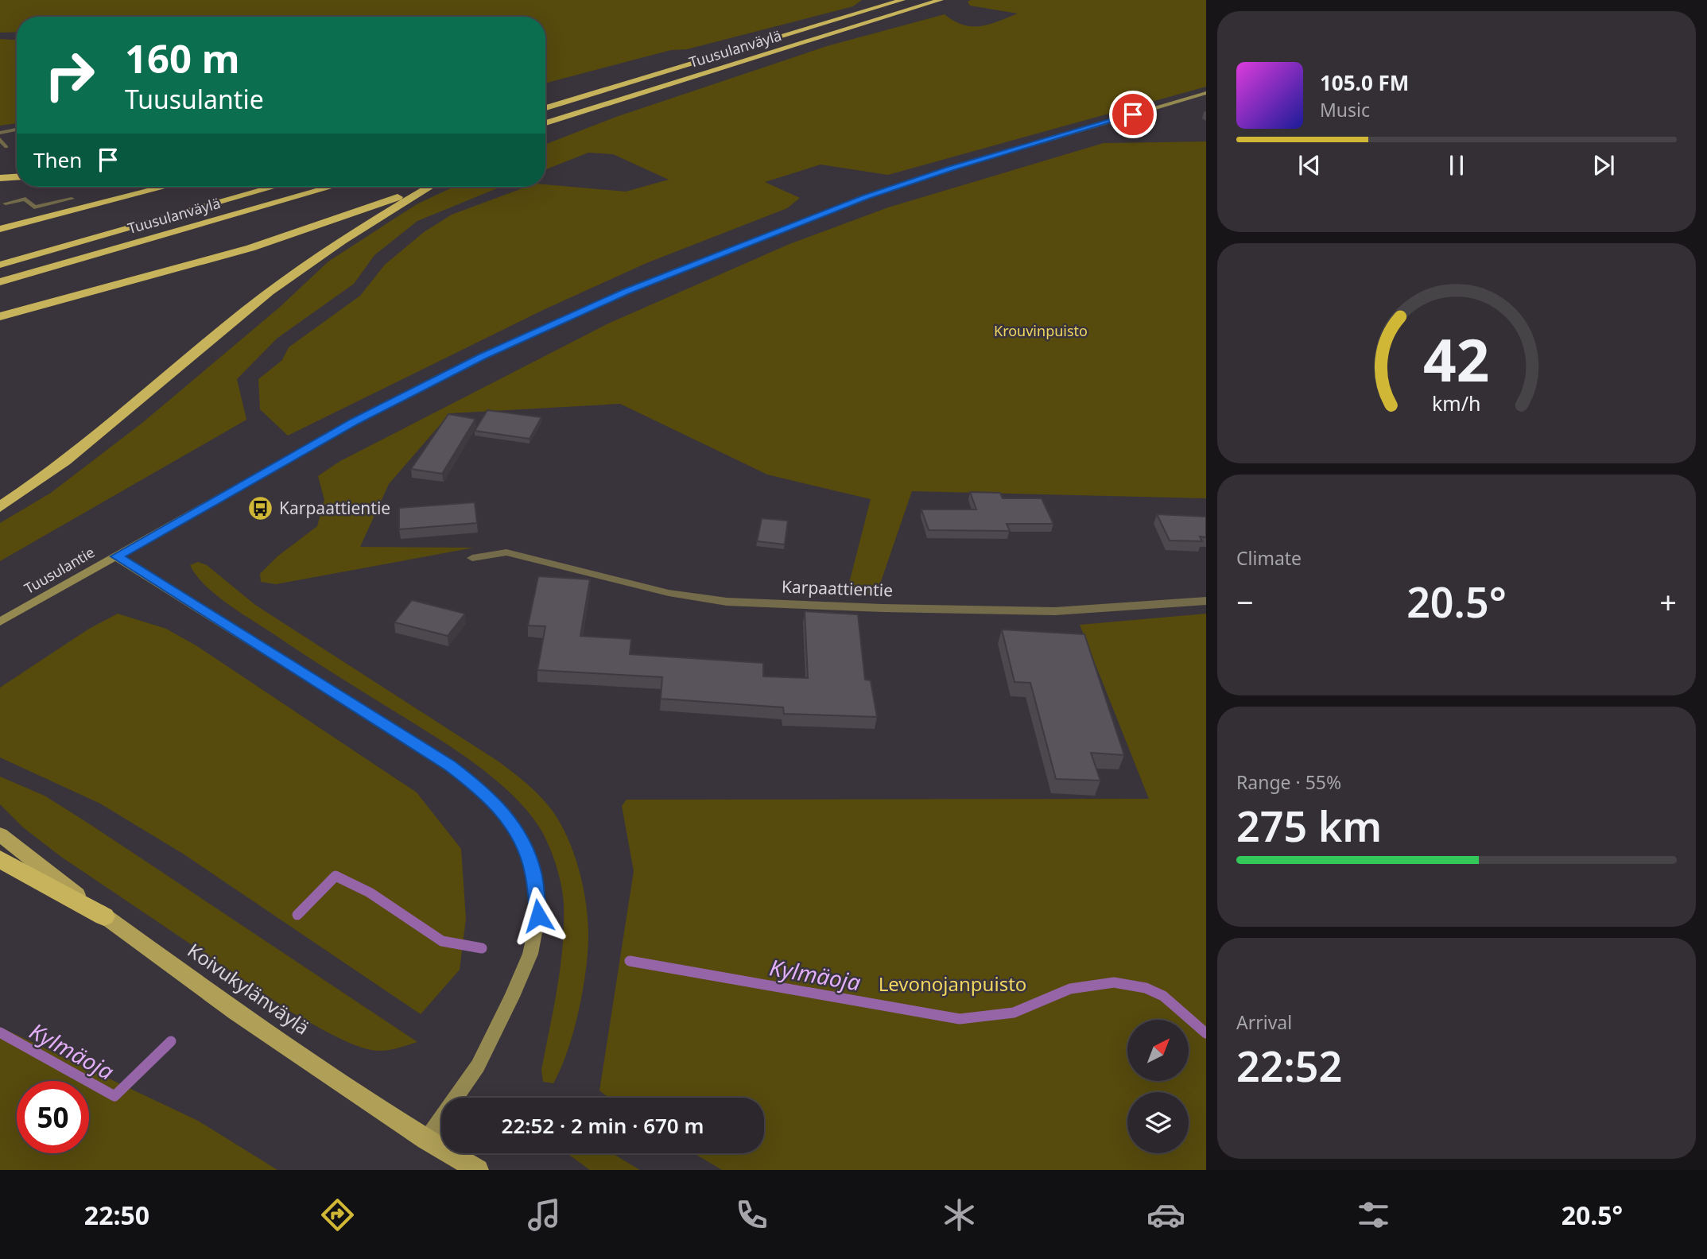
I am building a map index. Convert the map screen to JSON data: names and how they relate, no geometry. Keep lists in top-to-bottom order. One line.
{"streets":{"highway":["Tuusulanväylä"],"main road":["Tuusulantie","Koivukylänväylä"],"street":["Karpaattientie"]},"water":["Kylmäoja"],"parks":["Krouvinpuisto","Levonojanpuisto"],"places":{"bus stop":["Karpaattientie"]},"north":"top right","page":{"turn":["160 m","Tuusulantie"],"song":["105.0 FM","Music"],"then":"Then","tile":["Climate",["Range · 55%","275 km"],["Arrival","22:52"]],"heat":["−","20.5°","+"],"limit":"50","trip":"22:52 · 2 min · 670 m","tabs":["22:50","20.5°"],"gauge":["42","km/h"]}}
